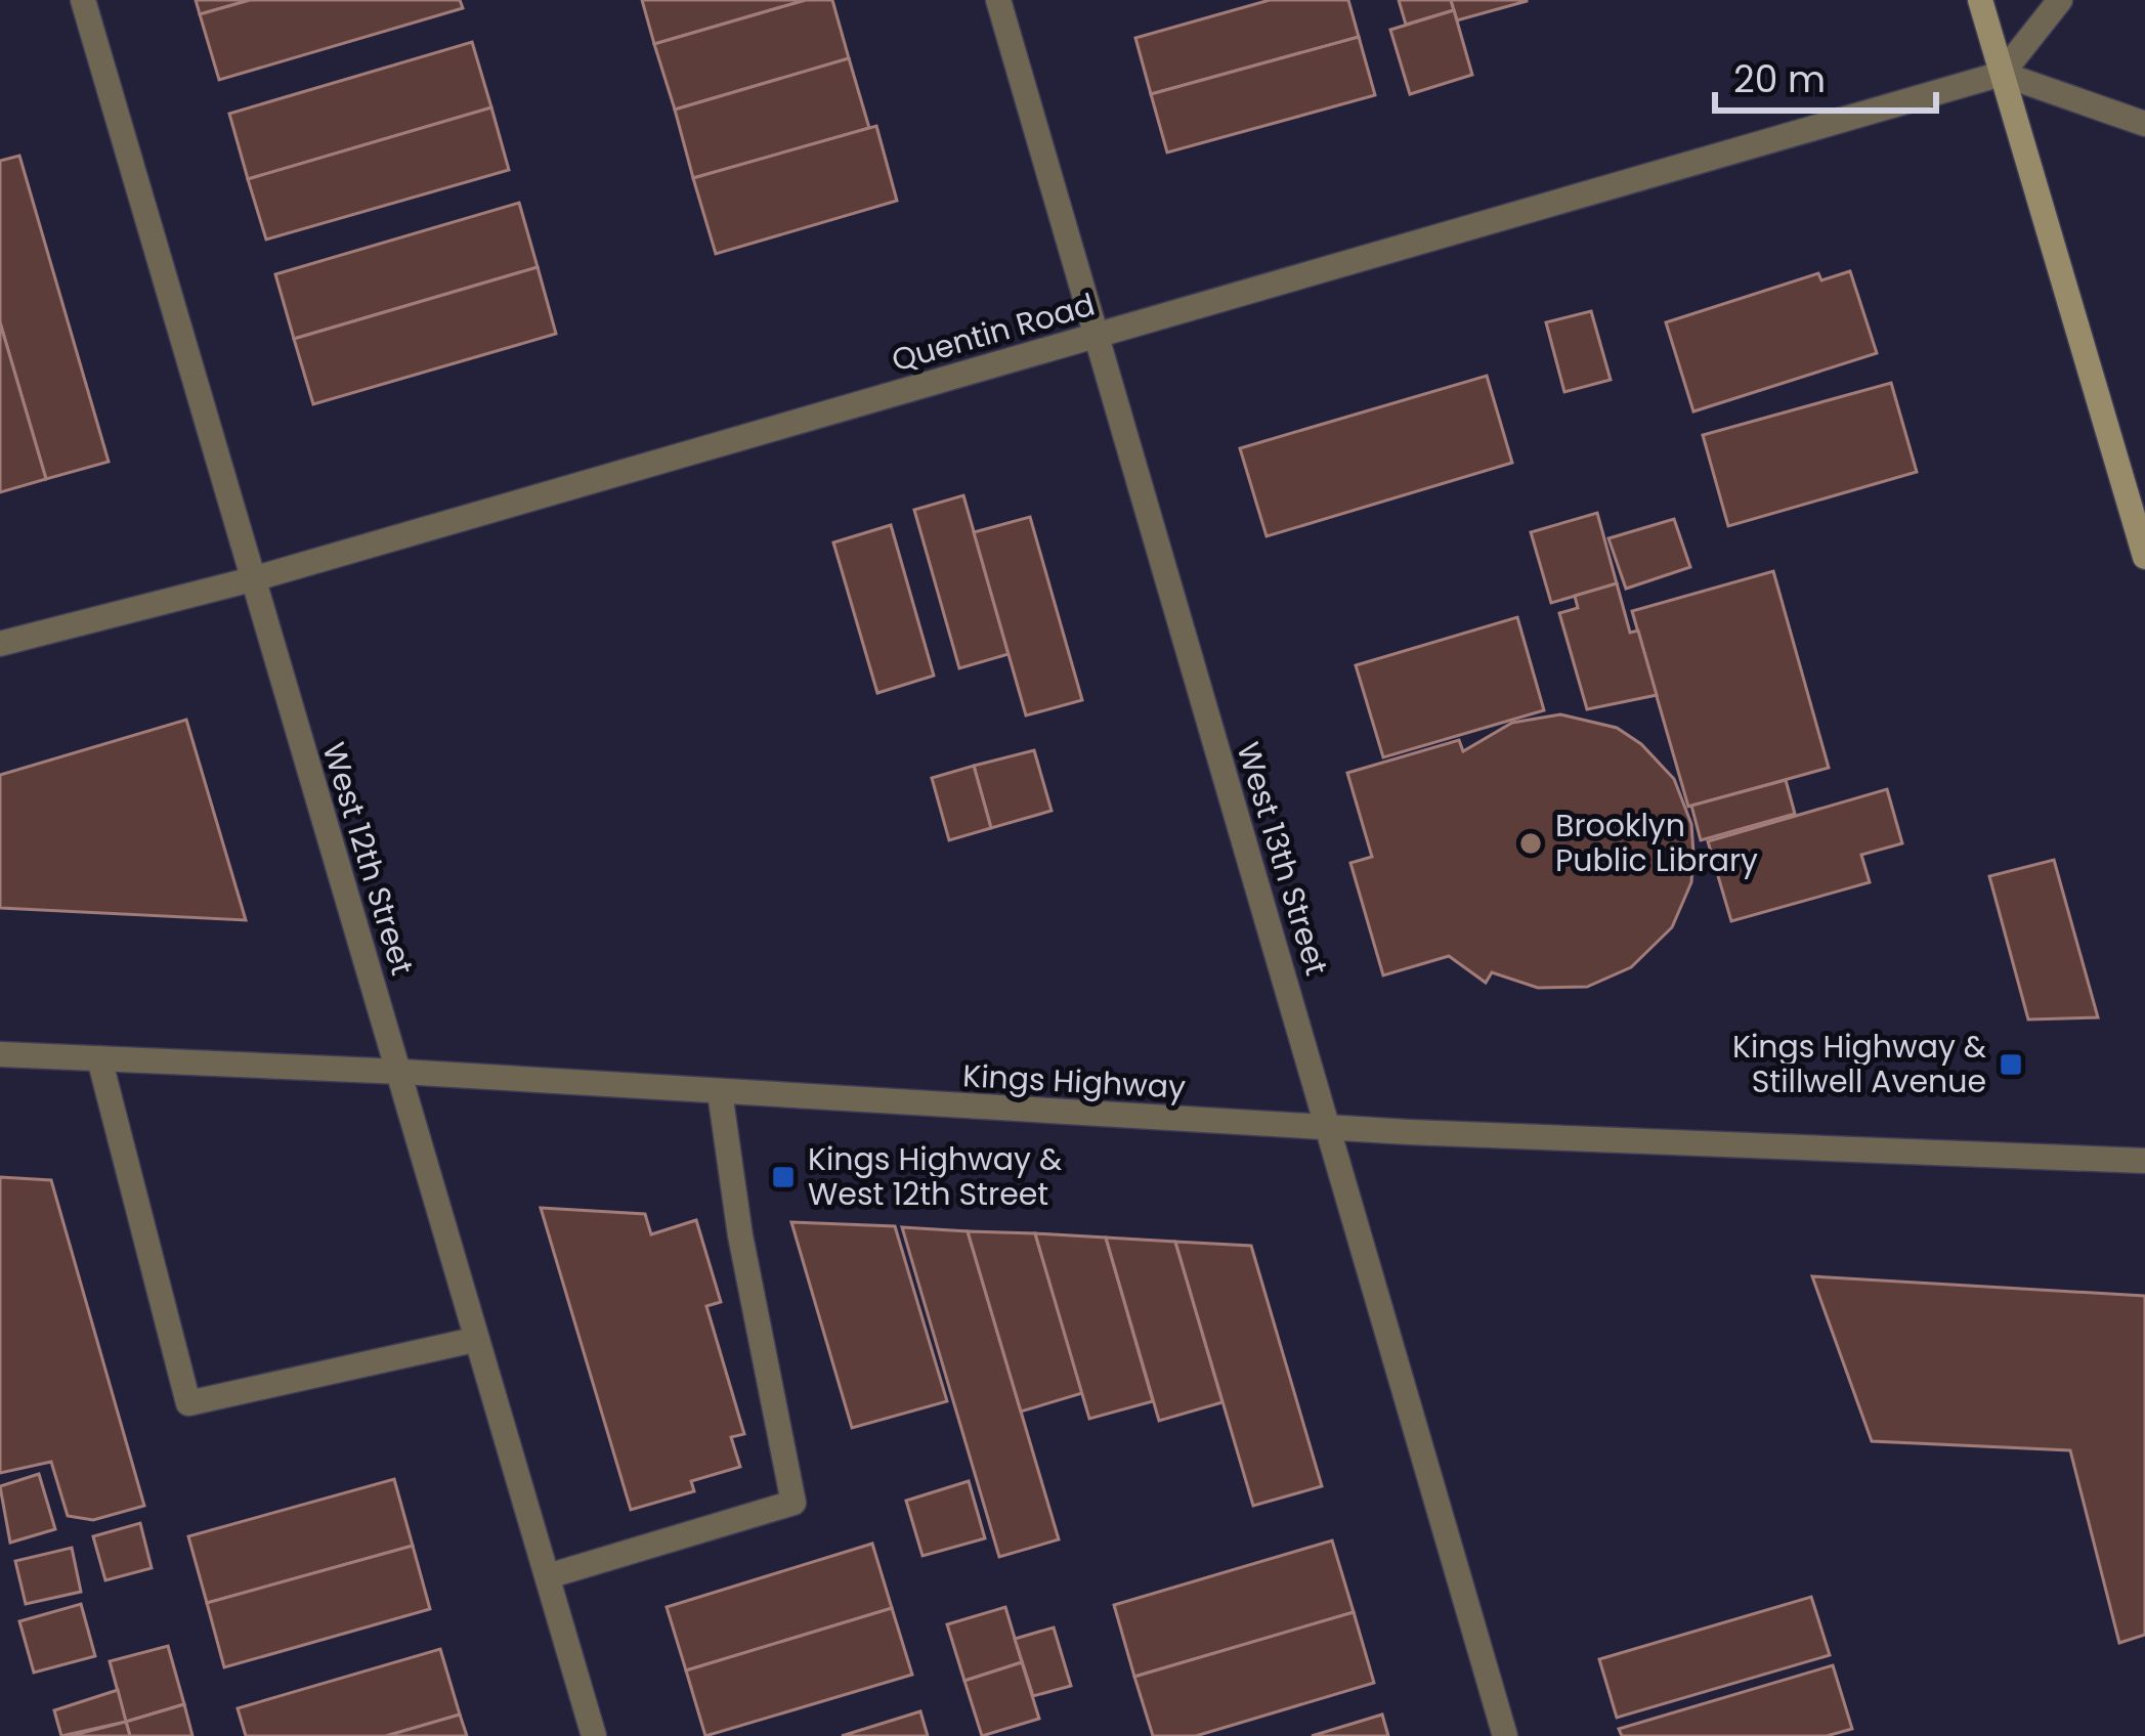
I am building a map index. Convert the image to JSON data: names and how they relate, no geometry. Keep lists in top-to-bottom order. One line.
{"streets":{"street":["Quentin Road","West 12th Street","West 13th Street","Kings Highway"]},"crossings":[["Quentin Road","West 12th Street"],["Quentin Road","West 13th Street"],["West 12th Street","Kings Highway"],["West 13th Street","Kings Highway"]],"places":{"other":["Brooklyn Public Library"],"transit":["Kings Highway & Stillwell Avenue","Kings Highway & West 12th Street"]},"scale_bar":"20 m"}
